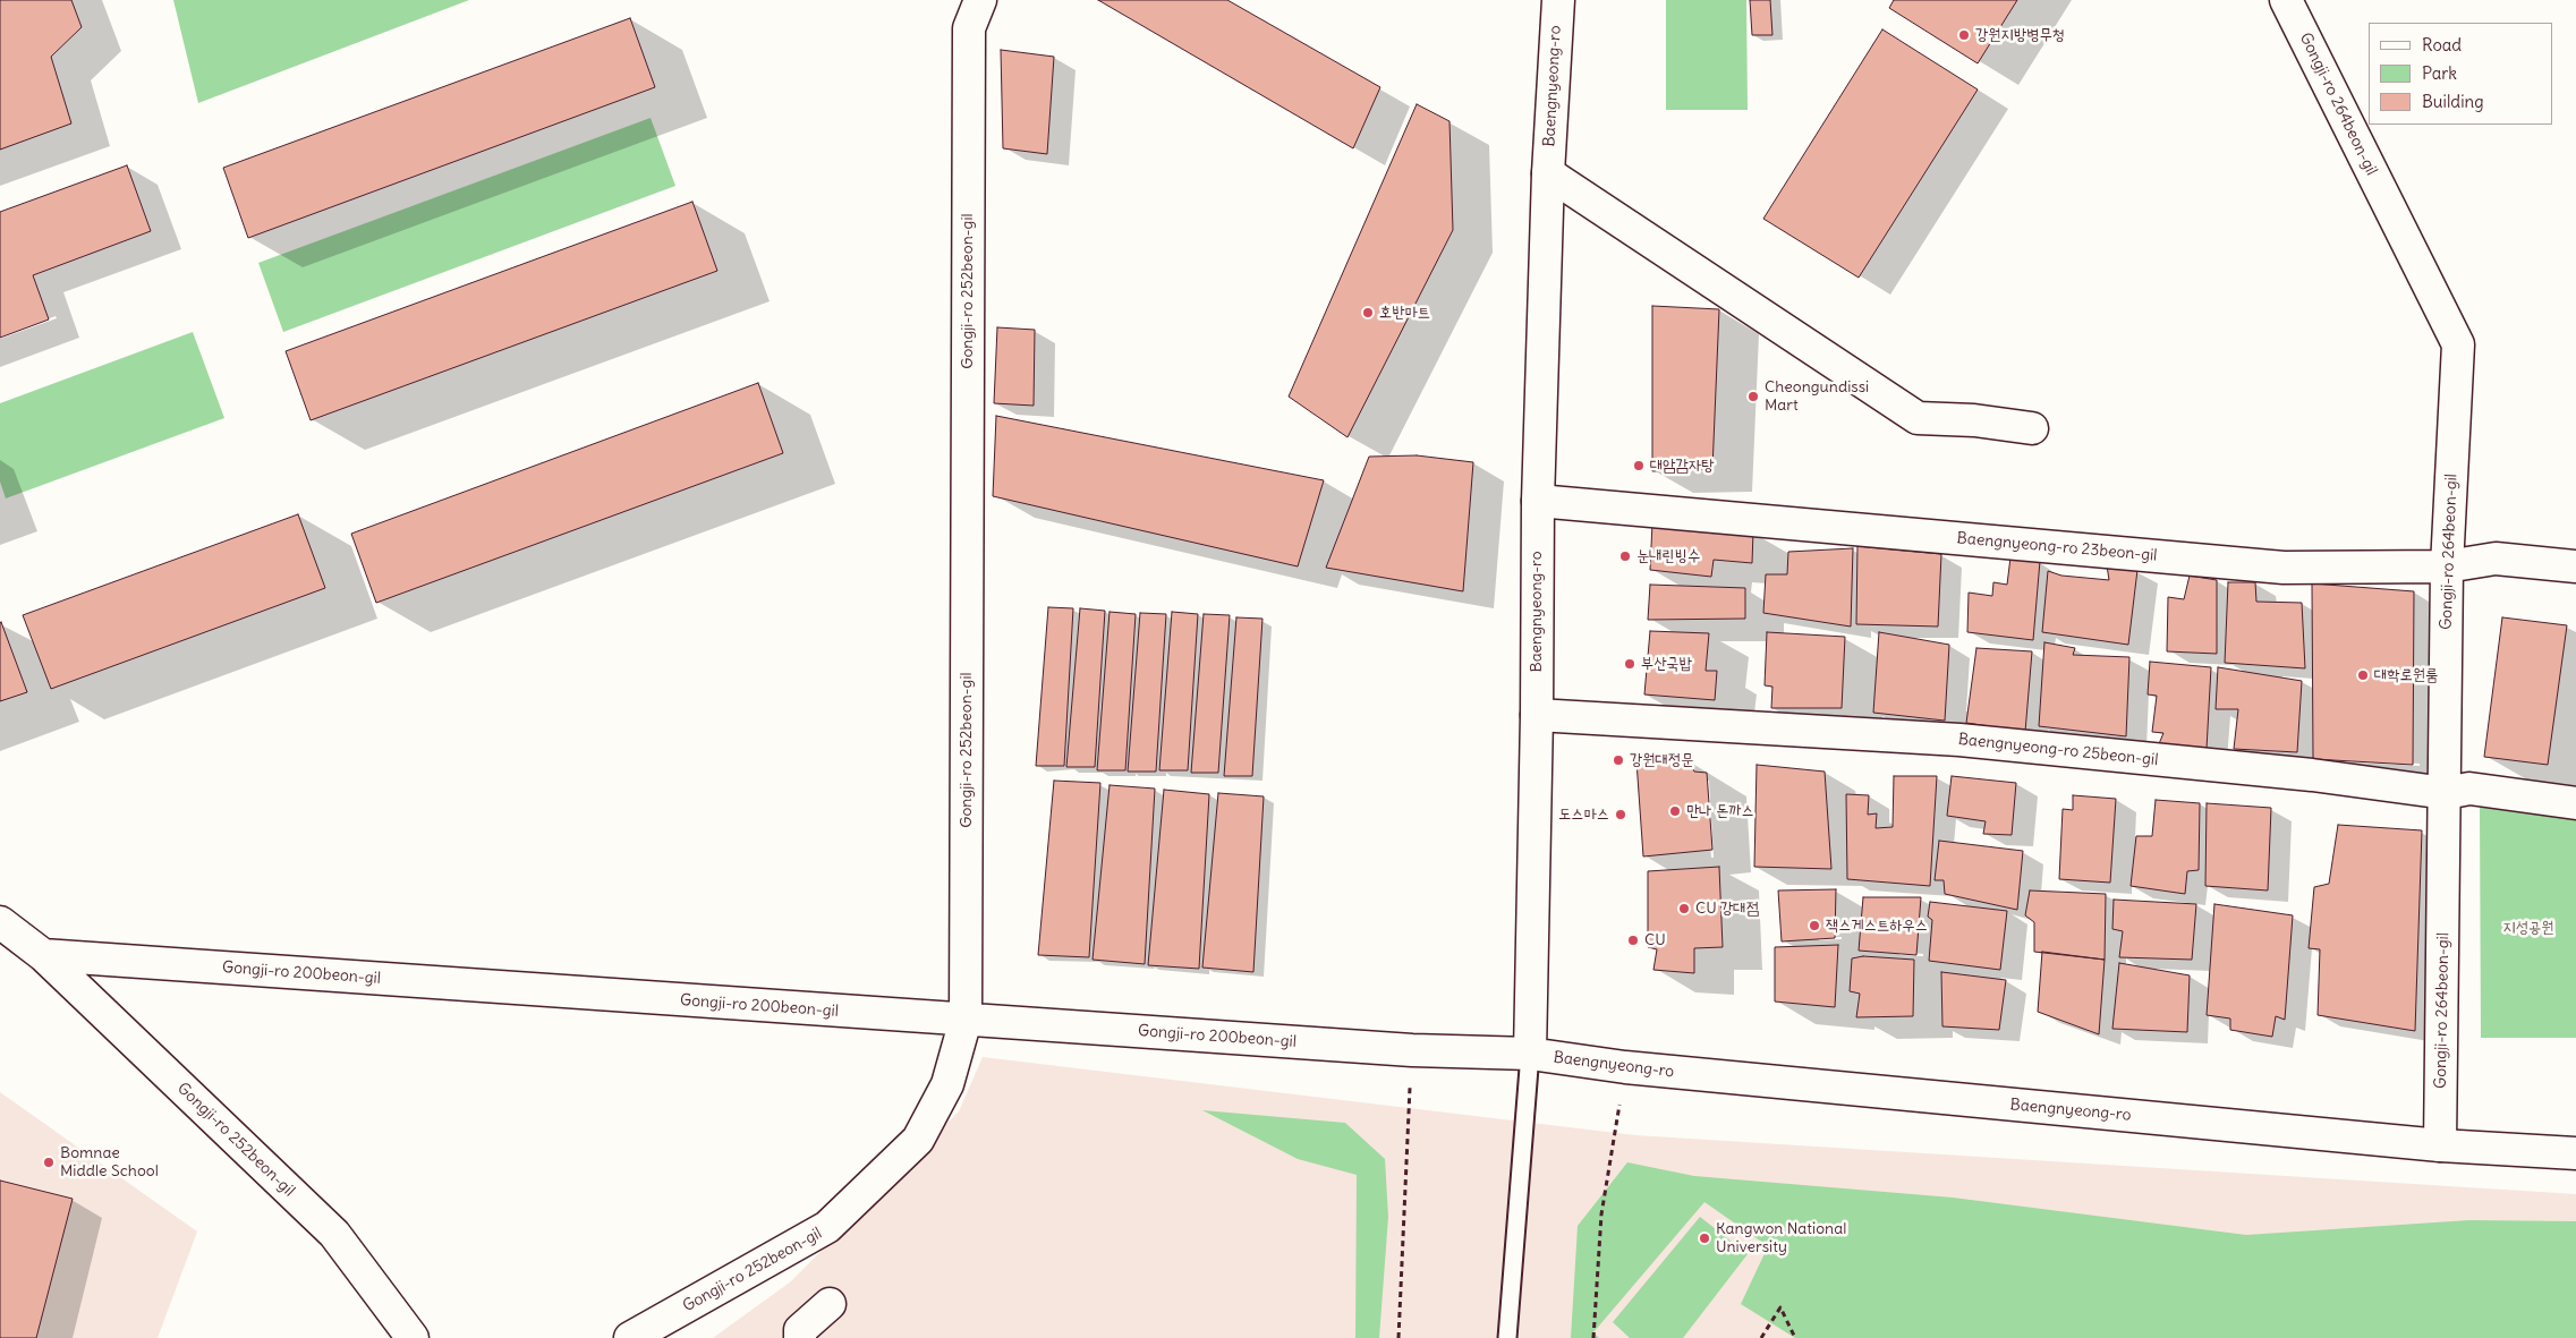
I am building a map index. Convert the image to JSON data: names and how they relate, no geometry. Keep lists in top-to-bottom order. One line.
{"streets":{"street":["Baengnyeong-ro","Gongji-ro 264beon-gil","Gongji-ro 252beon-gil","Baengnyeong-ro 23beon-gil","Baengnyeong-ro 25beon-gil","Gongji-ro 200beon-gil"]},"crossings":[["Baengnyeong-ro","Gongji-ro 264beon-gil"],["Baengnyeong-ro","Baengnyeong-ro 23beon-gil"],["Baengnyeong-ro","Baengnyeong-ro 25beon-gil"],["Baengnyeong-ro","Gongji-ro 200beon-gil"],["Gongji-ro 264beon-gil","Baengnyeong-ro 23beon-gil"],["Gongji-ro 264beon-gil","Baengnyeong-ro 25beon-gil"],["Gongji-ro 252beon-gil","Gongji-ro 200beon-gil"]],"parks":["지성공원"],"places":["강원지방병무청","호반마트","Cheongundissi Mart","대암감자탕","눈내린빙수","부산국밥","대학로원룸","강원대정문","만나 돈까스","도스마스","CU 강대점","잭스게스트하우스","CU","Bomnae Middle School","Kangwon National University"],"legend":["Road","Park","Building"]}
